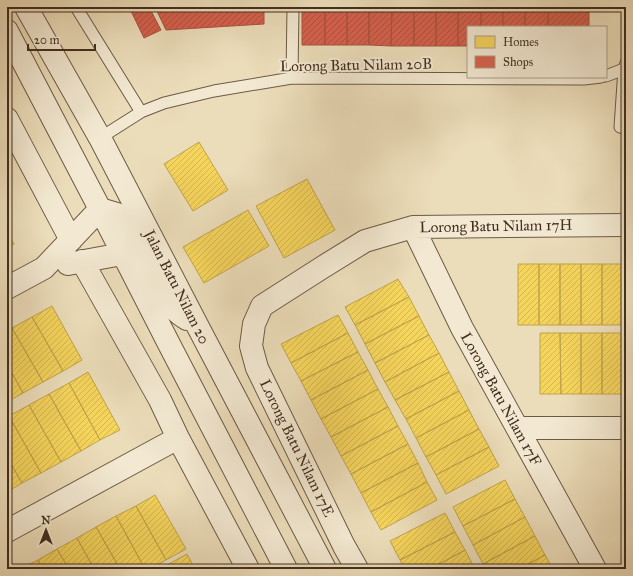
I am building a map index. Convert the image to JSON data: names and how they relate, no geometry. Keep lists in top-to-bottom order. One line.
{"streets":{"street":["Lorong Batu Nilam 17H","Jalan Batu Nilam 20","Lorong Batu Nilam 17F","Lorong Batu Nilam 17E"],"lane":["Lorong Batu Nilam 20B"]},"crossings":[["Lorong Batu Nilam 20B","Jalan Batu Nilam 20"],["Lorong Batu Nilam 17H","Lorong Batu Nilam 17F"],["Lorong Batu Nilam 17H","Lorong Batu Nilam 17E"]],"legend":["Homes","Shops"],"scale_bar":"20 m","north":"top"}
